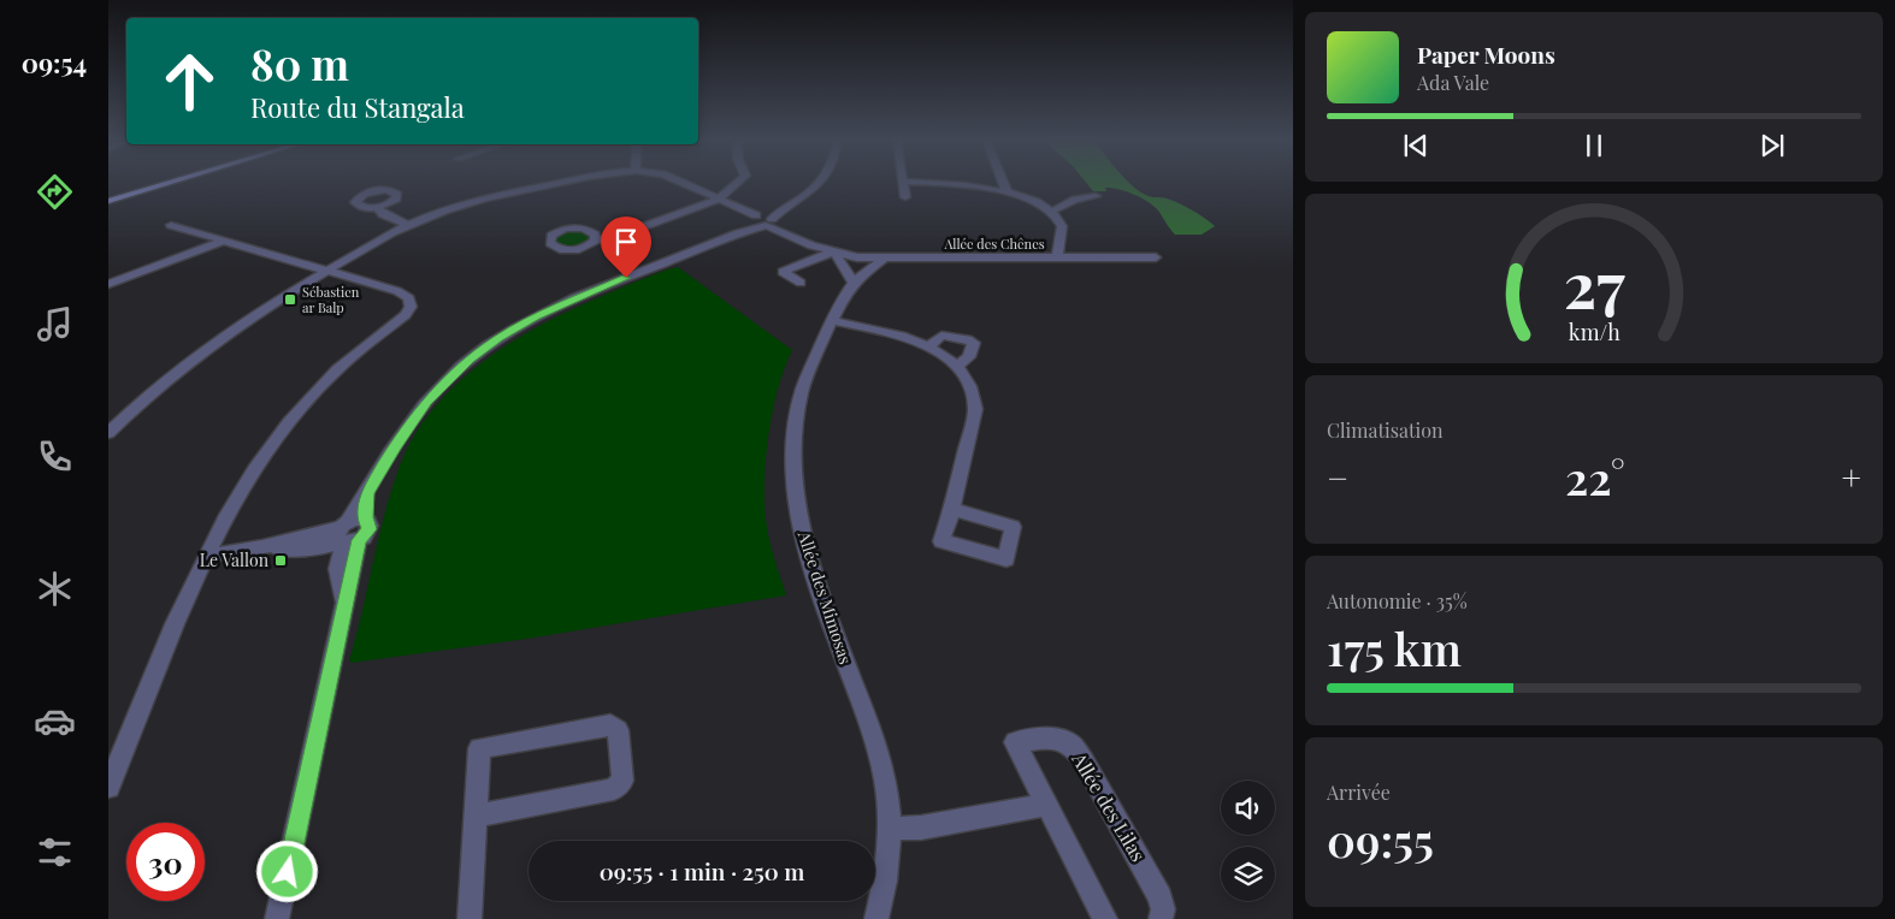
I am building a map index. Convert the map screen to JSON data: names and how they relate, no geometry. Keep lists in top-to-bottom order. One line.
{"streets":{"street":["Allée des Chênes","Allée des Mimosas","Allée des Lilas"]},"crossings":[["Allée des Chênes","Allée des Mimosas"]],"places":{"transit":["Sébastien ar Balp","Le Vallon"]},"page":{"tabs":"09:54","turn":["80 m","Route du Stangala"],"song":["Paper Moons","Ada Vale"],"tile":["Climatisation",["Autonomie · 35%","175 km"],["Arrivée","09:55"]],"heat":["−","22°","+"],"limit":"30","trip":"09:55 · 1 min · 250 m","gauge":["27","km/h"]}}
